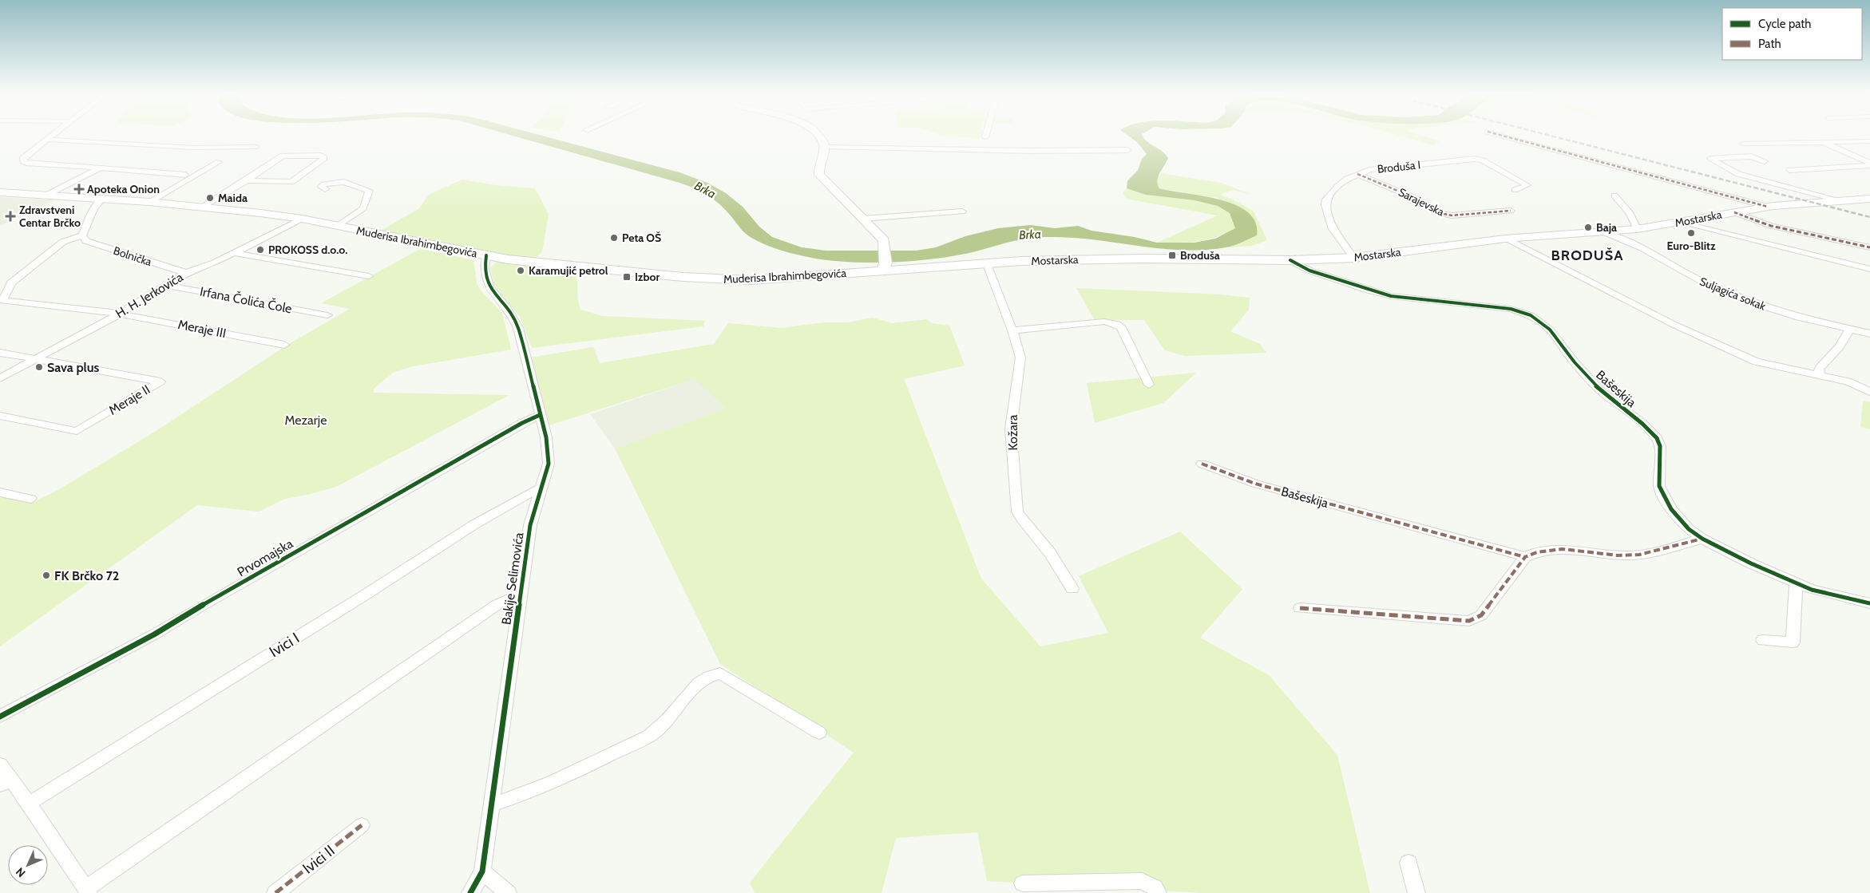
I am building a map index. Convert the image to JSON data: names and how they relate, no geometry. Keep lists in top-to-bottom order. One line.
{"streets":{"main road":["Mostarska","Muderisa Ibrahimbegovića"],"street":["Broduša I","Sarajevska","Bolnička","Suljagića sokak","H. H. Jerkovića","Irfana Čolića Čole","Meraje III","Bašeskija","Meraje II","Kožara","Prvomajska","Bakije Selimovića","Ivici I","Ivici II"]},"crossings":[["Broduša I","Sarajevska"],["Broduša I","Mostarska"],["Mostarska","Muderisa Ibrahimbegovića"],["Mostarska","Suljagića sokak"],["Mostarska","Bašeskija"],["Mostarska","Kožara"],["Muderisa Ibrahimbegovića","H. H. Jerkovića"],["Muderisa Ibrahimbegovića","Bakije Selimovića"],["Bolnička","H. H. Jerkovića"],["H. H. Jerkovića","Irfana Čolića Čole"],["H. H. Jerkovića","Meraje III"],["H. H. Jerkovića","Meraje II"],["Prvomajska","Bakije Selimovića"],["Bakije Selimovića","Ivici I"]],"districts":["BRODUŠA"],"water":["Brka"],"parks":["Mezarje"],"places":{"health":["Apoteka Onion","Zdravstveni Centar Brčko"],"other":["Maida","Baja","Euro-Blitz","Peta OŠ","PROKOSS d.o.o.","Karamujić petrol","Sava plus","FK Brčko 72"],"transit":["Broduša","Izbor"]},"legend":["Cycle path","Path"],"north":"bottom left"}
